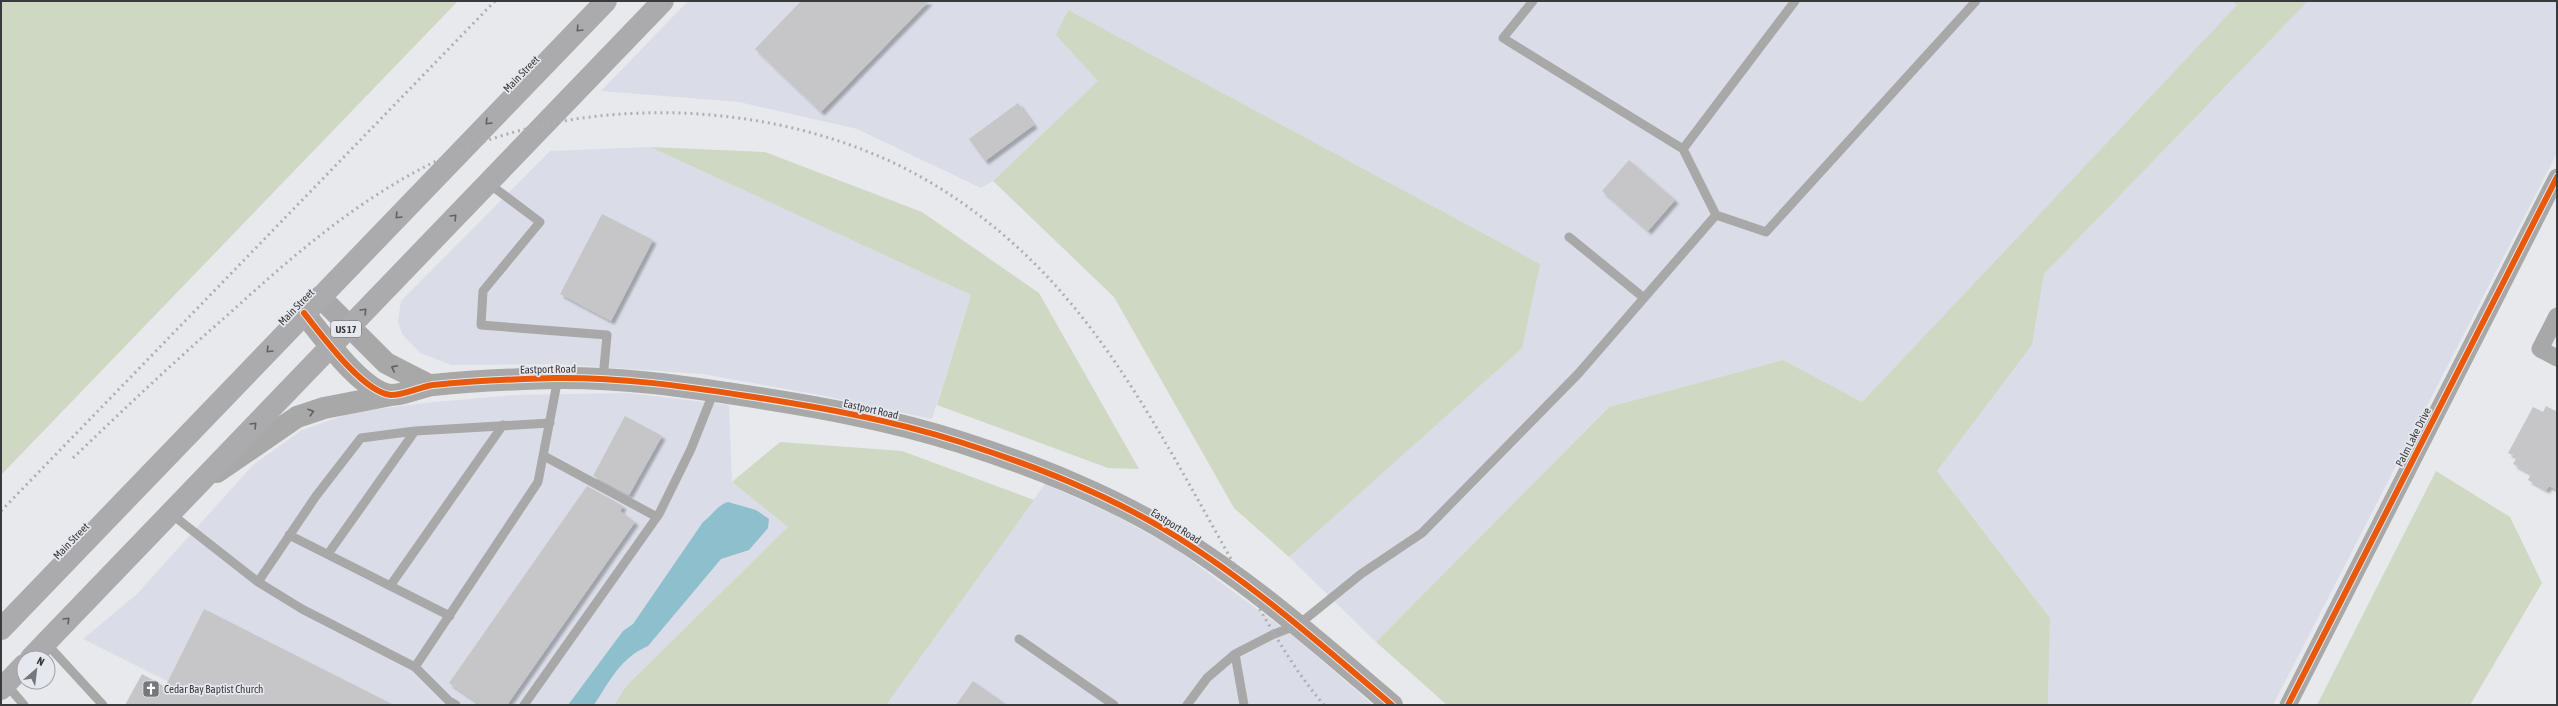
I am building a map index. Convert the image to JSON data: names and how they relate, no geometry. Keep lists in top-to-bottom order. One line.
{"streets":{"main road":["Main Street","US 17"],"street":["Eastport Road","Palm Lake Drive"]},"crossings":[["US 17","Eastport Road"]],"places":{"church":["Cedar Bay Baptist Church"]},"north":"top right"}
